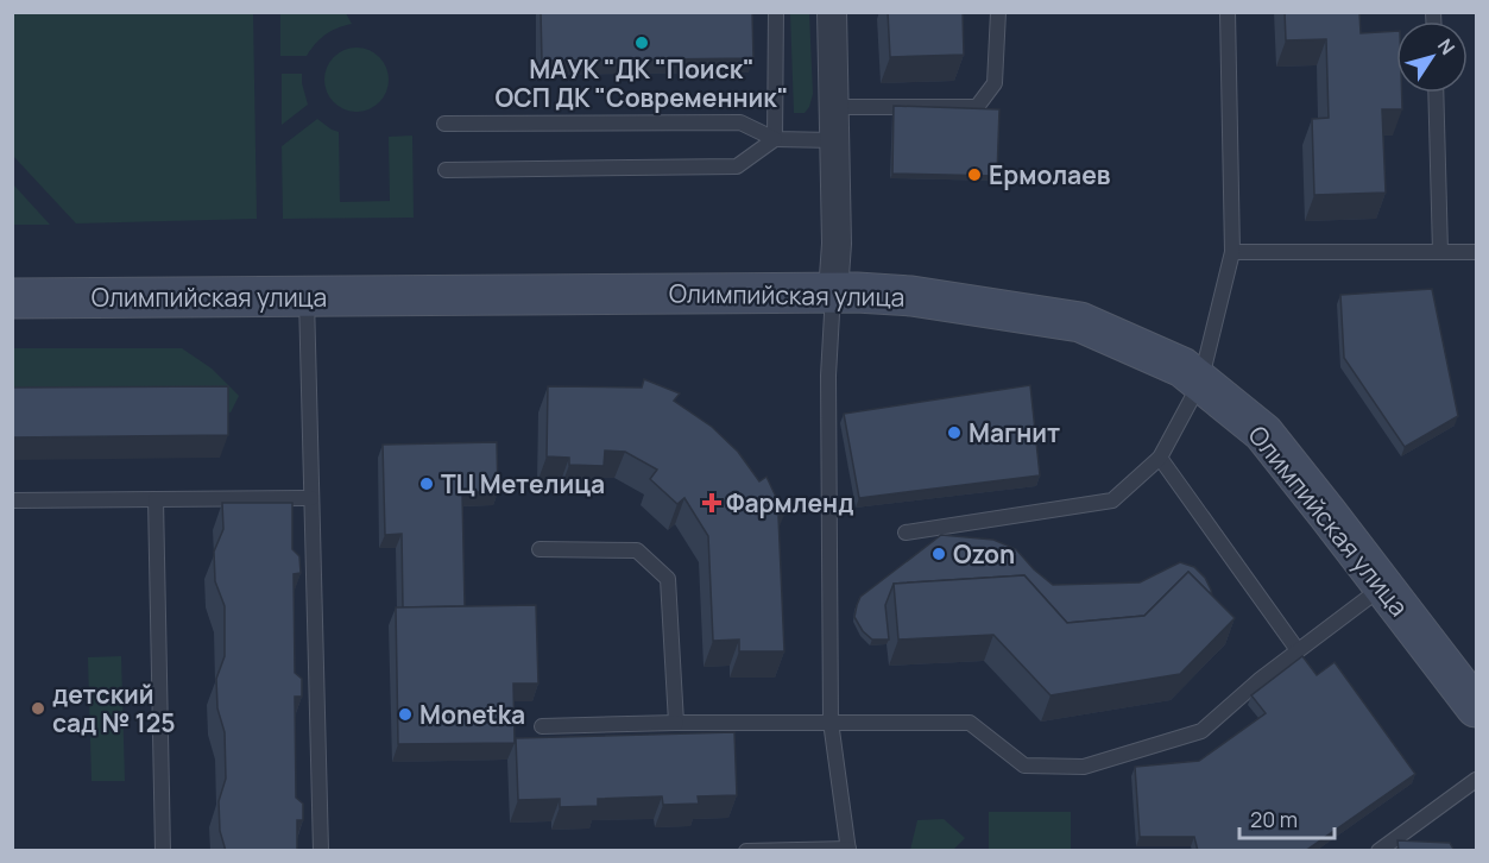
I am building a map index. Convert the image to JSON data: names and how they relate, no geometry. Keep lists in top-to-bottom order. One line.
{"streets":{"street":["Олимпийская улица"]},"places":{"other":["МАУК \"ДК \"Поиск\" ОСП ДК \"Современник\"","Ермолаев","Магнит","ТЦ Метелица","Ozon","детский сад № 125","Monetka"],"health":["Фармленд"]},"scale_bar":"20 m","north":"top right"}
